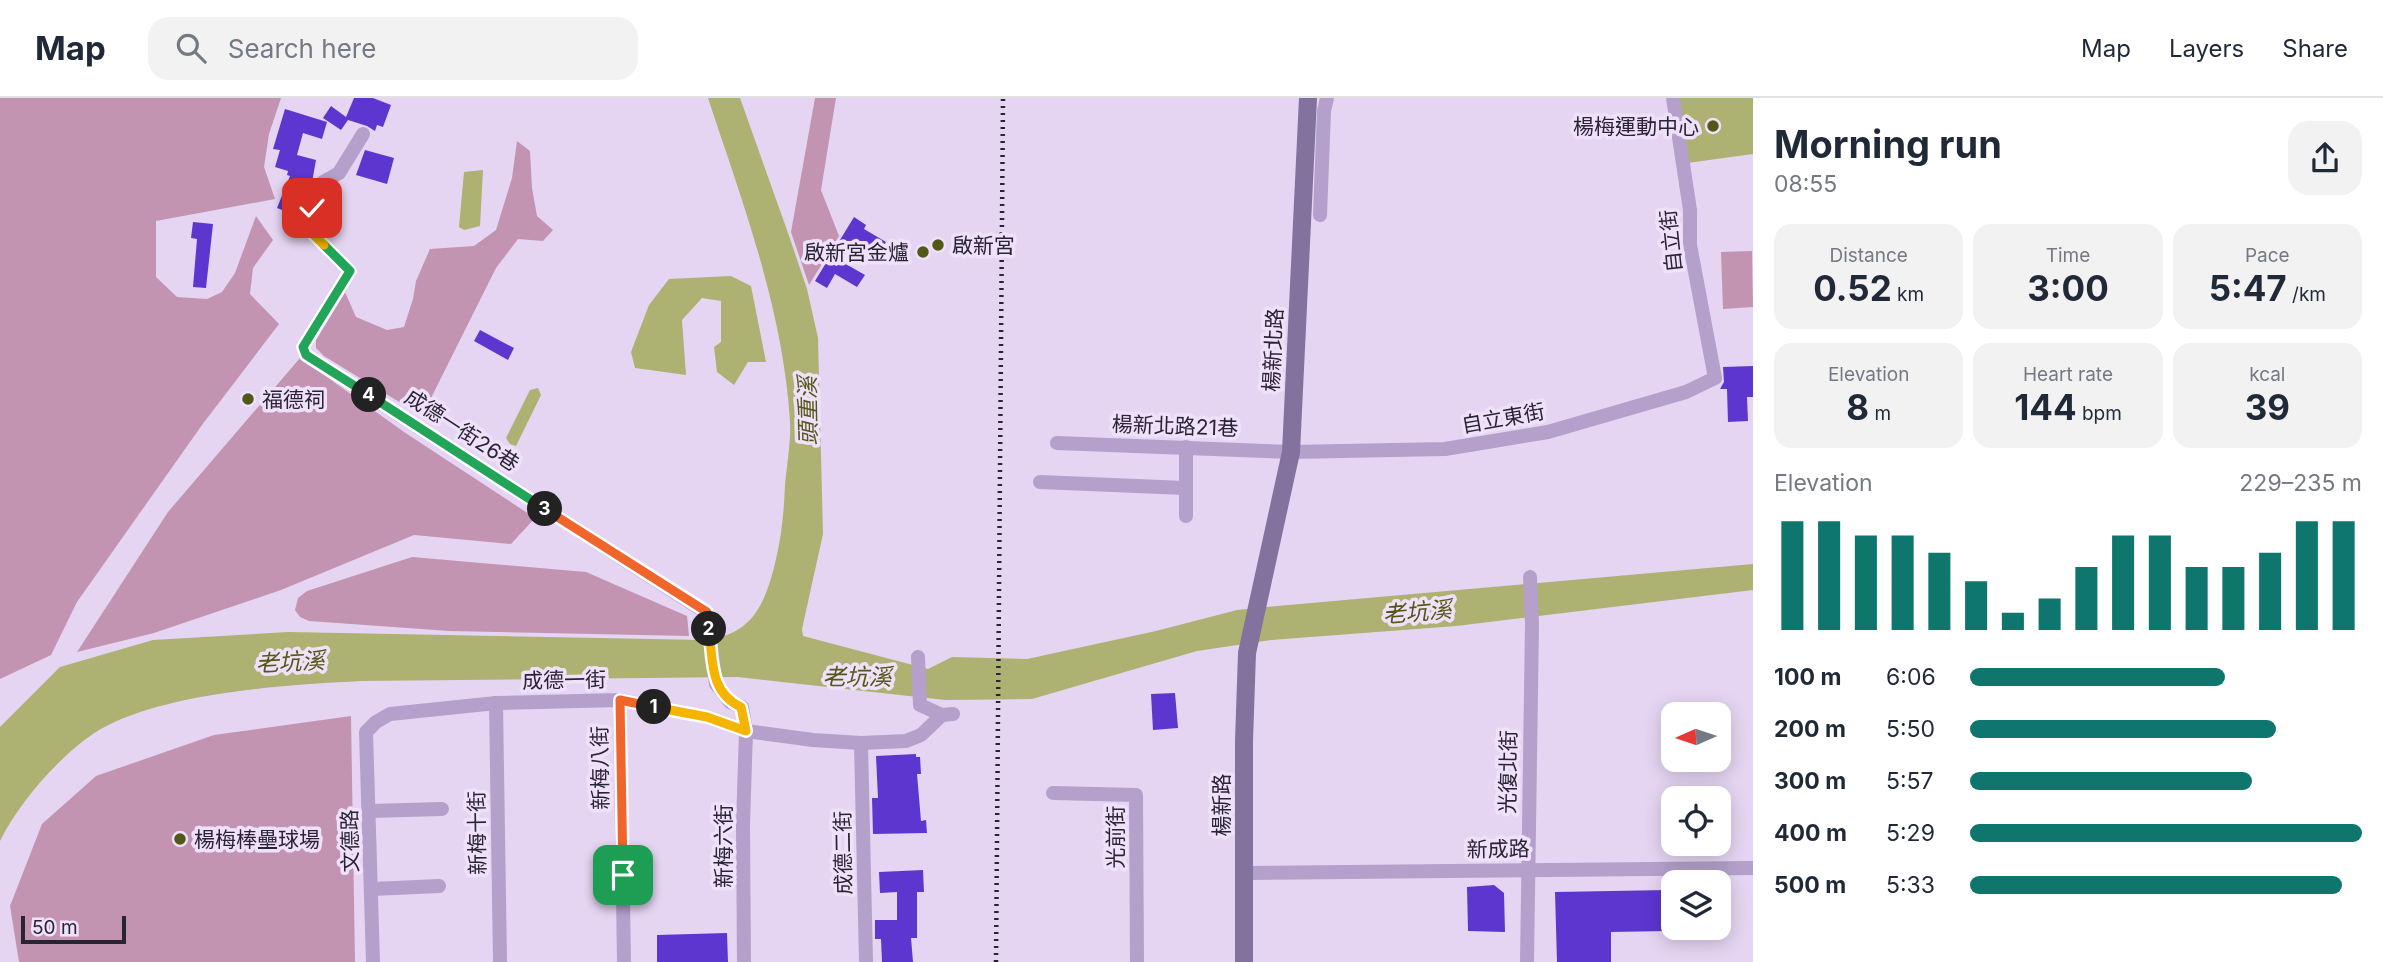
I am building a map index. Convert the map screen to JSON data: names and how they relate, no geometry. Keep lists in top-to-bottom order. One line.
{"streets":{"street":["自立街","楊新北路","自立東街","楊新北路21巷","成德一街26巷","成德一街","新梅八街","光復北街","楊新路","新梅十街","光前街","文德路","新梅六街","新成路","成德二街"]},"crossings":[["自立街","自立東街"],["楊新北路","自立東街"],["楊新北路","楊新北路21巷"],["楊新北路","楊新路"],["自立東街","楊新北路21巷"],["成德一街26巷","成德一街"],["成德一街26巷","新梅六街"],["成德一街","新梅八街"],["成德一街","新梅十街"],["成德一街","文德路"],["成德一街","新梅六街"],["成德一街","成德二街"],["光復北街","新成路"],["楊新路","新成路"]],"water":["頭重溪","老坑溪"],"places":["楊梅運動中心","啟新宮","啟新宮金爐","福德祠","楊梅棒壘球場"],"scale_bar":"50 m","north":"left","page":{"header":"Map","search":"Search here","nav":["Map","Layers","Share"],"heading":["Morning run","08:55"],"stats":[["Distance","0.52 km"],["Time","3:00"],["Pace","5:47 /km"],["Elevation","8 m"],["Heart rate","144 bpm"],["kcal","39"]],"pins":["4","3","2","1"],"chart":["Elevation","229–235 m"],"list":[{"name":"100 m","note":"6:06"},{"name":"200 m","note":"5:50"},{"name":"300 m","note":"5:57"},{"name":"400 m","note":"5:29"},{"name":"500 m","note":"5:33"}],"scale":"50 m"}}
